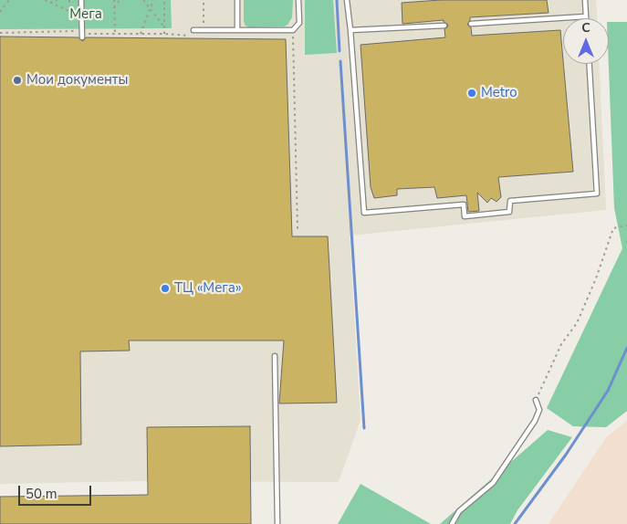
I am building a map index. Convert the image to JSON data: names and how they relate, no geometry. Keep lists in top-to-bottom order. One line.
{"parks":["Мега"],"places":["Мои документы","Metro","ТЦ «Мега»"],"scale_bar":"50 m","north":"top"}
